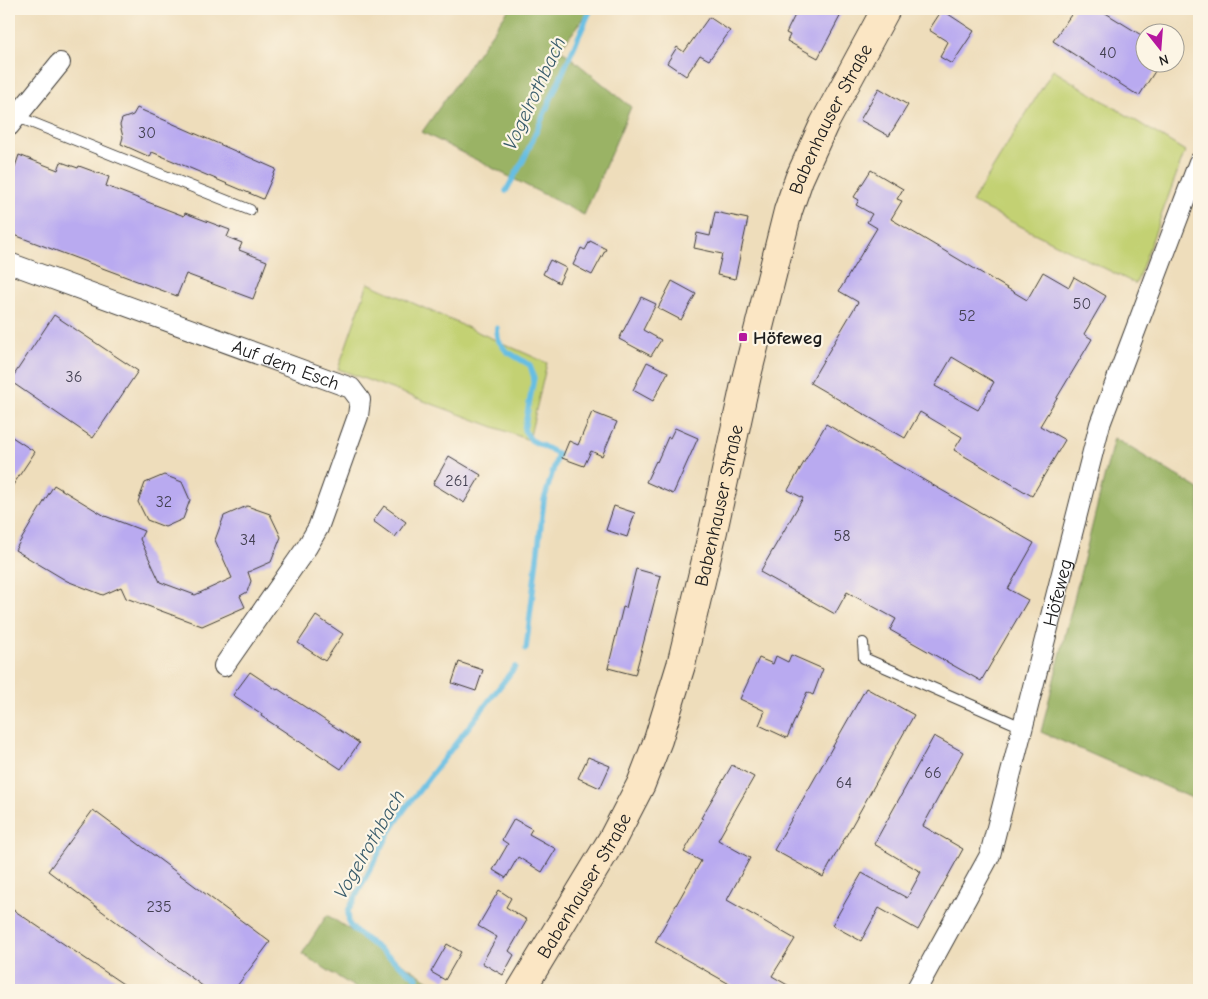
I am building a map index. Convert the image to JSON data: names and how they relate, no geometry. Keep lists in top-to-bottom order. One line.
{"streets":{"main road":["Babenhauser Straße"],"street":["Auf dem Esch","Höfeweg"]},"water":["Vogelrothbach"],"places":{"transit":["Höfeweg"]},"house_numbers":["40","30","50","52","36","261","32","58","34","66","64","235"],"north":"bottom"}
